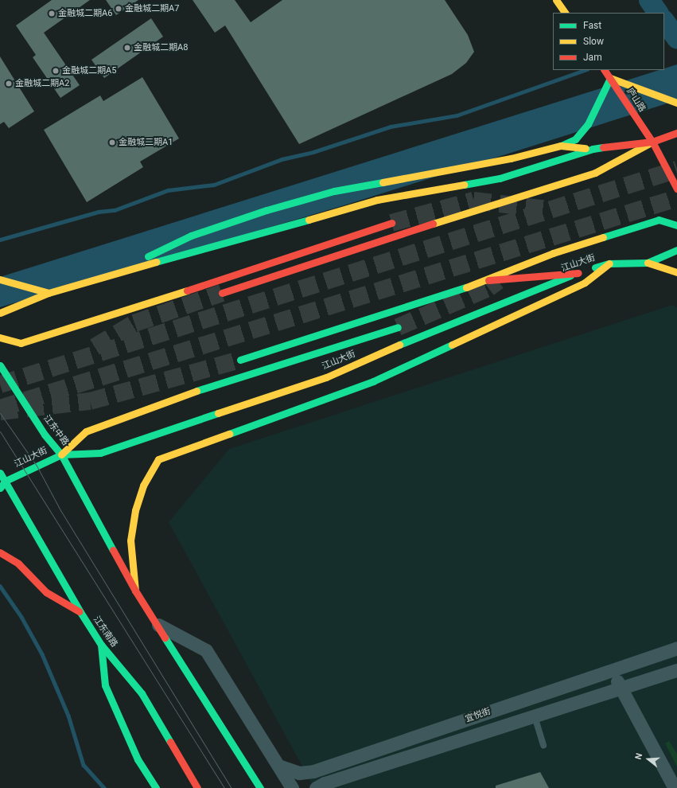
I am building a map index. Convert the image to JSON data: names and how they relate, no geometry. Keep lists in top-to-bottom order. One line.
{"streets":{"main road":["庐山路","江山大街","江东中路","江东南路"],"street":["宜悦街"]},"crossings":[["江山大街","江东中路"],["江山大街","江东南路"]],"places":["金融城二期A7","金融城二期A6","金融城二期A8","金融城二期A5","金融城二期A2","金融城二期A1"],"legend":["Fast","Slow","Jam"],"north":"left"}
